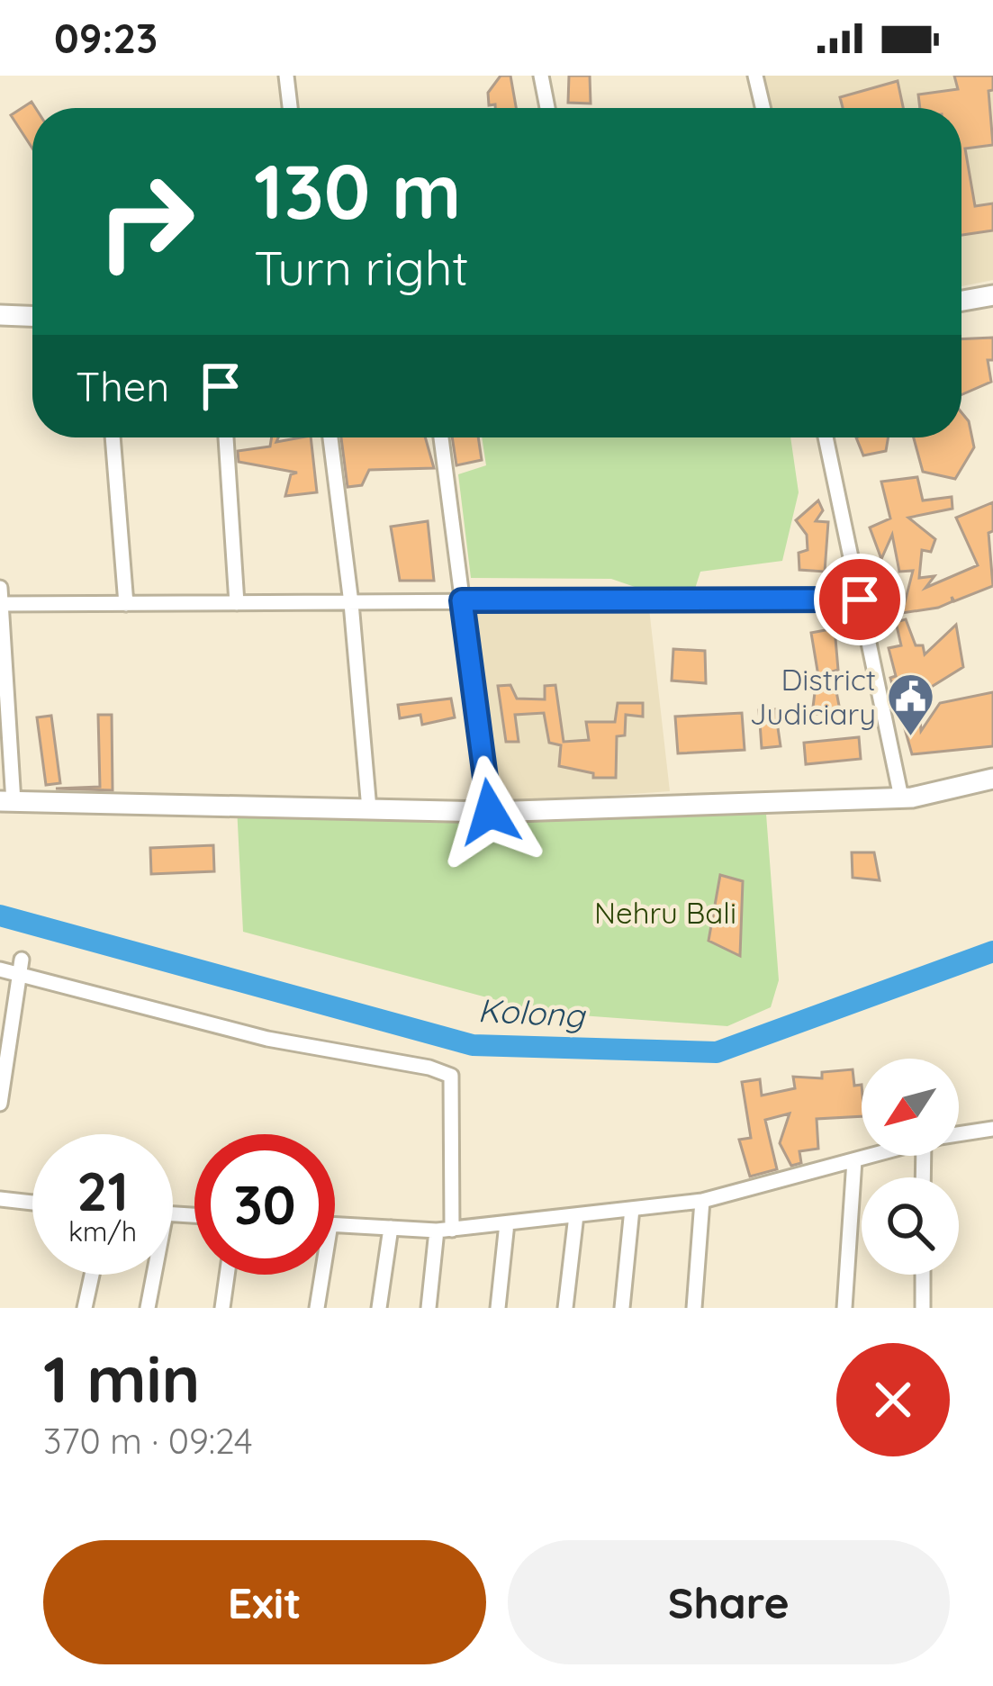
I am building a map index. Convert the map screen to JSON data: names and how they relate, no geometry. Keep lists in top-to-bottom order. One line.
{"water":["Kolong"],"parks":["Nehru Bali"],"places":{"public building":["District Judiciary"]},"north":"bottom left","page":{"status":"09:23","turn":["130 m","Turn right"],"then":"Then","speed":"21 km/h","limit":"30","heading":["1 min","370 m · 09:24"],"buttons":["Exit","Share"]}}
